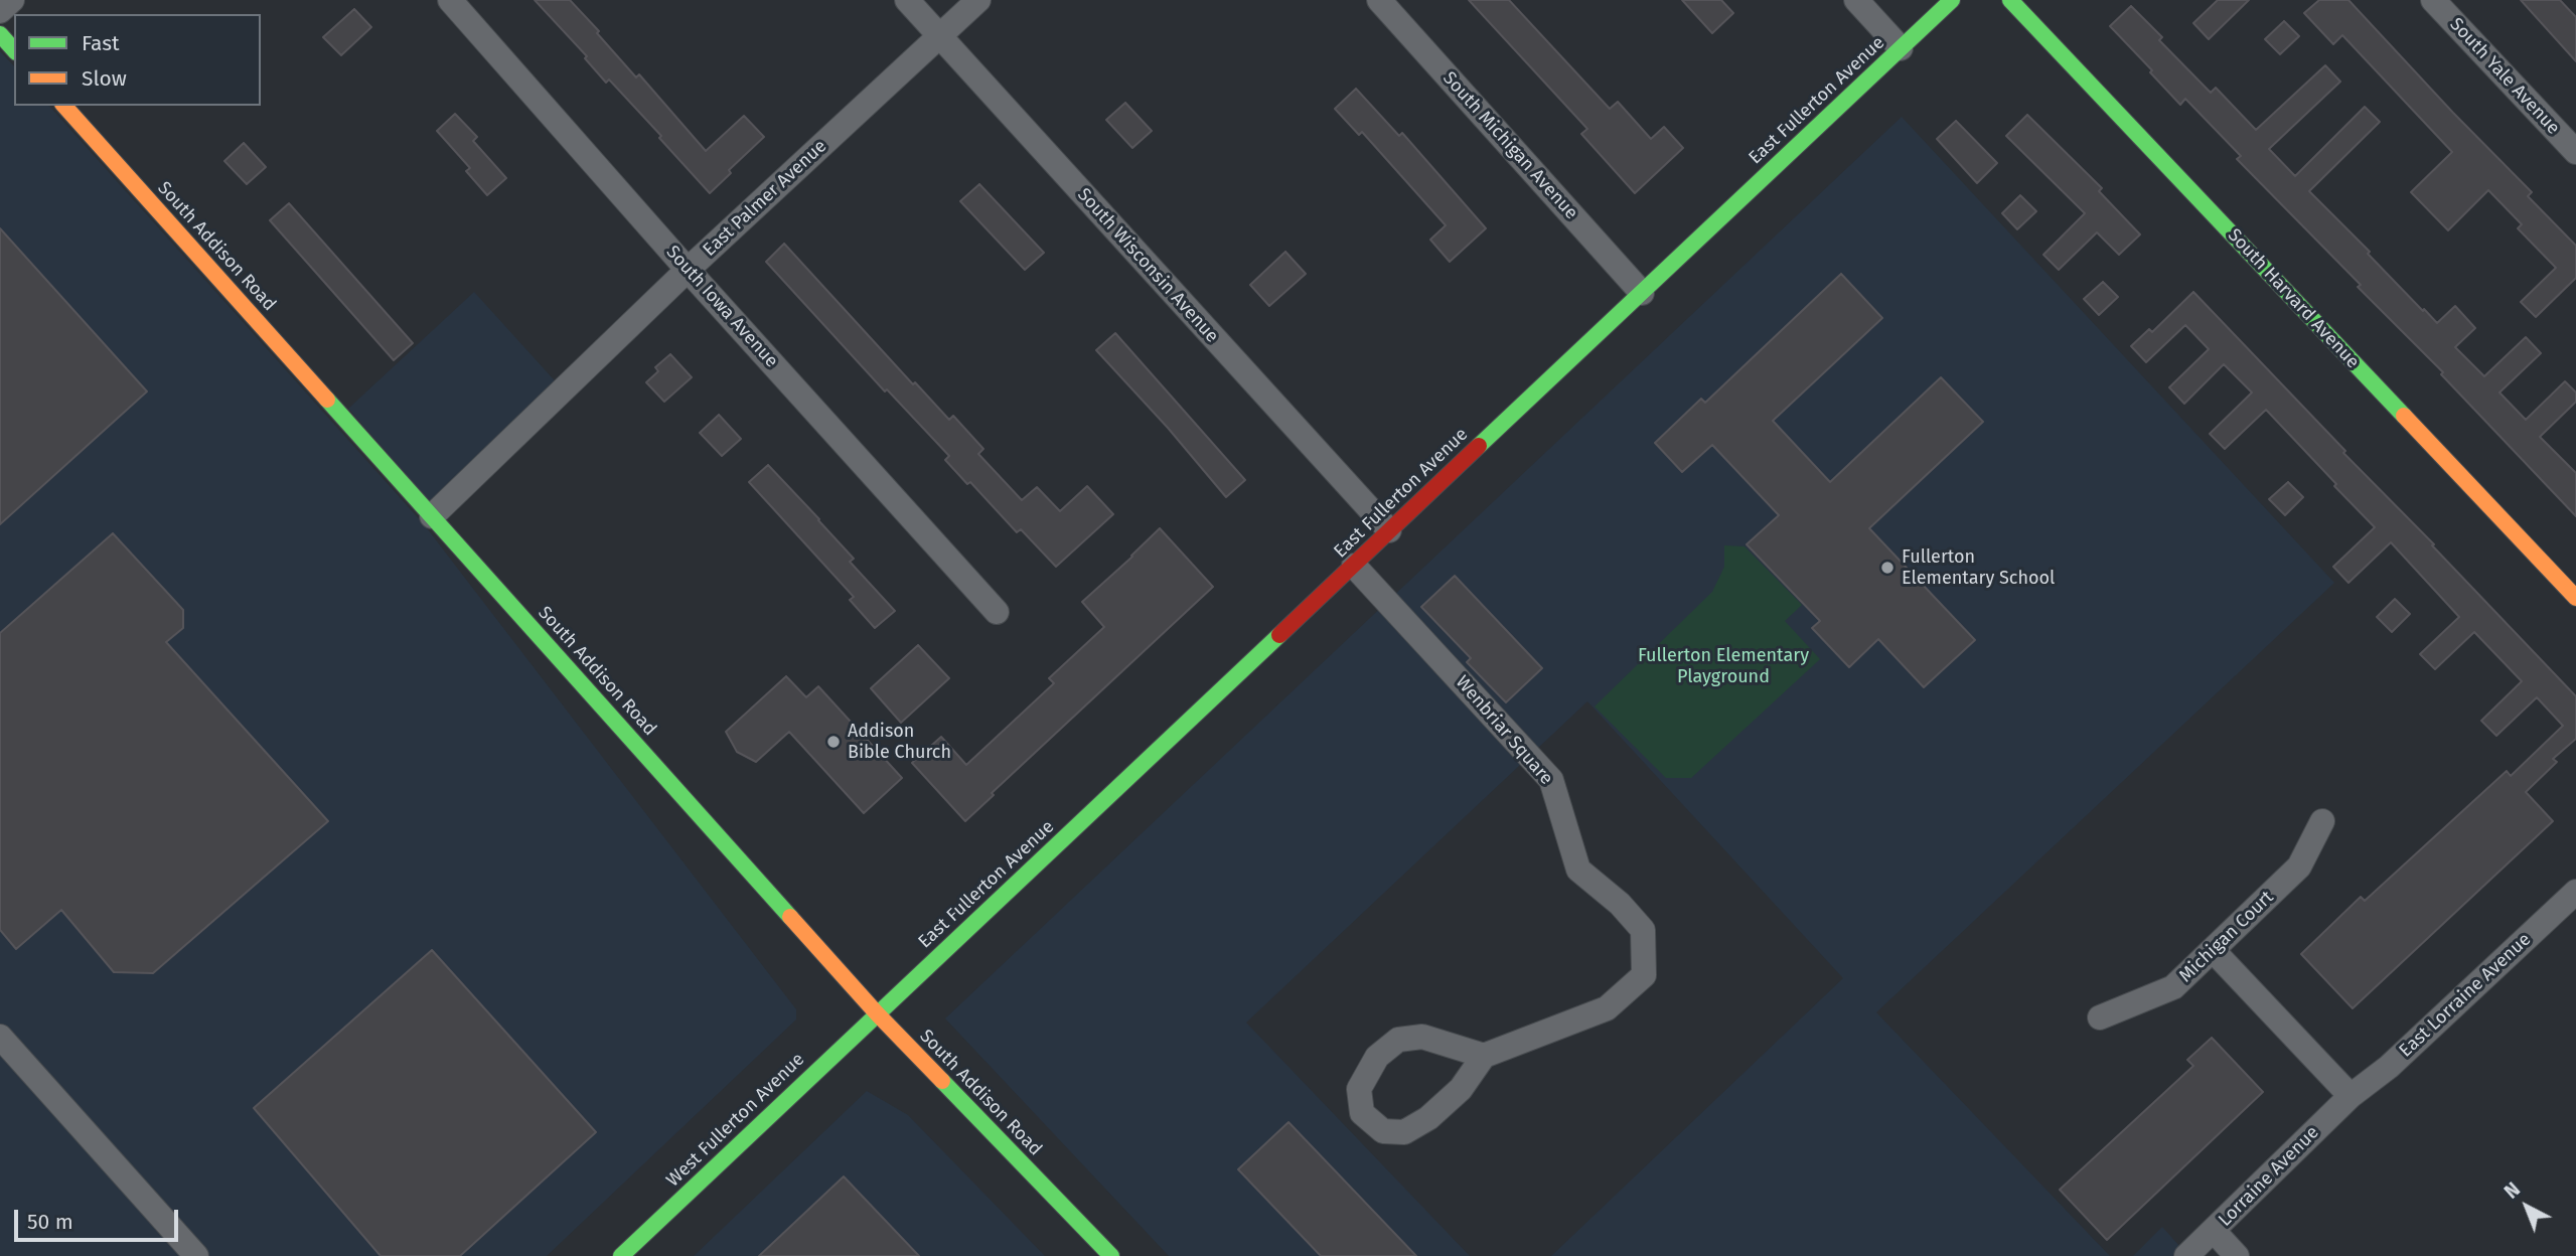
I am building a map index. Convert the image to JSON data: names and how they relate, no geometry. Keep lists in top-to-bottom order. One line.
{"streets":{"street":["South Yale Avenue","East Fullerton Avenue","South Michigan Avenue","East Palmer Avenue","South Addison Road","South Wisconsin Avenue","South Harvard Avenue","South Iowa Avenue","Wenbriar Square","Michigan Court","East Lorraine Avenue","West Fullerton Avenue","Lorraine Avenue"]},"crossings":[["East Fullerton Avenue","South Michigan Avenue"],["East Fullerton Avenue","South Addison Road"],["East Fullerton Avenue","South Wisconsin Avenue"],["East Fullerton Avenue","Wenbriar Square"],["East Fullerton Avenue","West Fullerton Avenue"],["East Palmer Avenue","South Addison Road"],["East Palmer Avenue","South Wisconsin Avenue"],["East Palmer Avenue","South Iowa Avenue"],["South Addison Road","West Fullerton Avenue"],["East Lorraine Avenue","Lorraine Avenue"]],"parks":["Fullerton Elementary Playground"],"places":["Fullerton Elementary School","Addison Bible Church"],"legend":["Fast","Slow"],"scale_bar":"50 m","north":"top left"}
